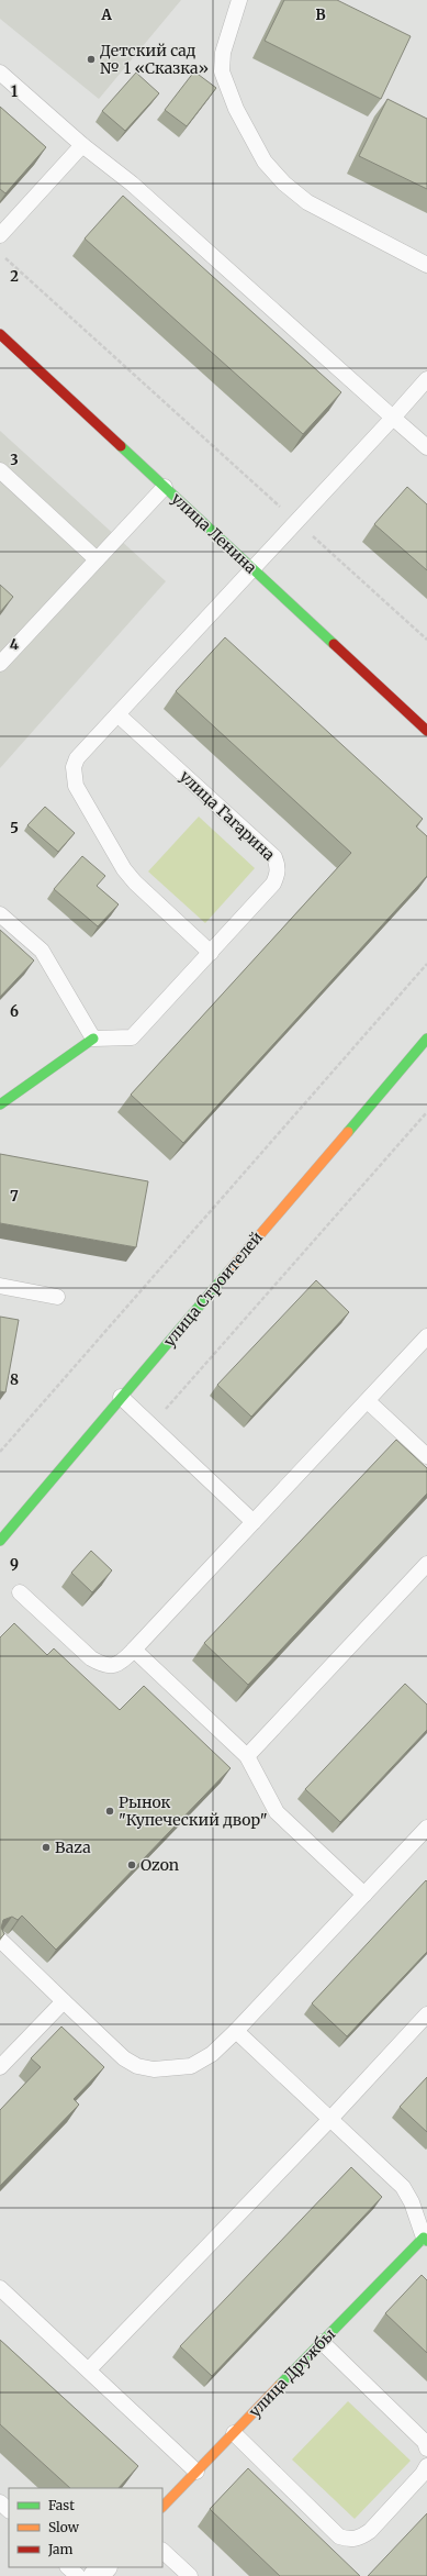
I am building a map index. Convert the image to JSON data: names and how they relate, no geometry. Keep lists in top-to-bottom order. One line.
{"streets":{"main road":["улица Ленина","улица Строителей","улица Дружбы"],"lane":["улица Гагарина"]},"places":["Детский сад № 1 «Сказка»","Рынок \"Купеческий двор\"","Baza","Ozon"],"legend":["Fast","Slow","Jam"],"grid":{"columns":["A","B"],"rows":["1","2","3","4","5","6","7","8","9"]}}
